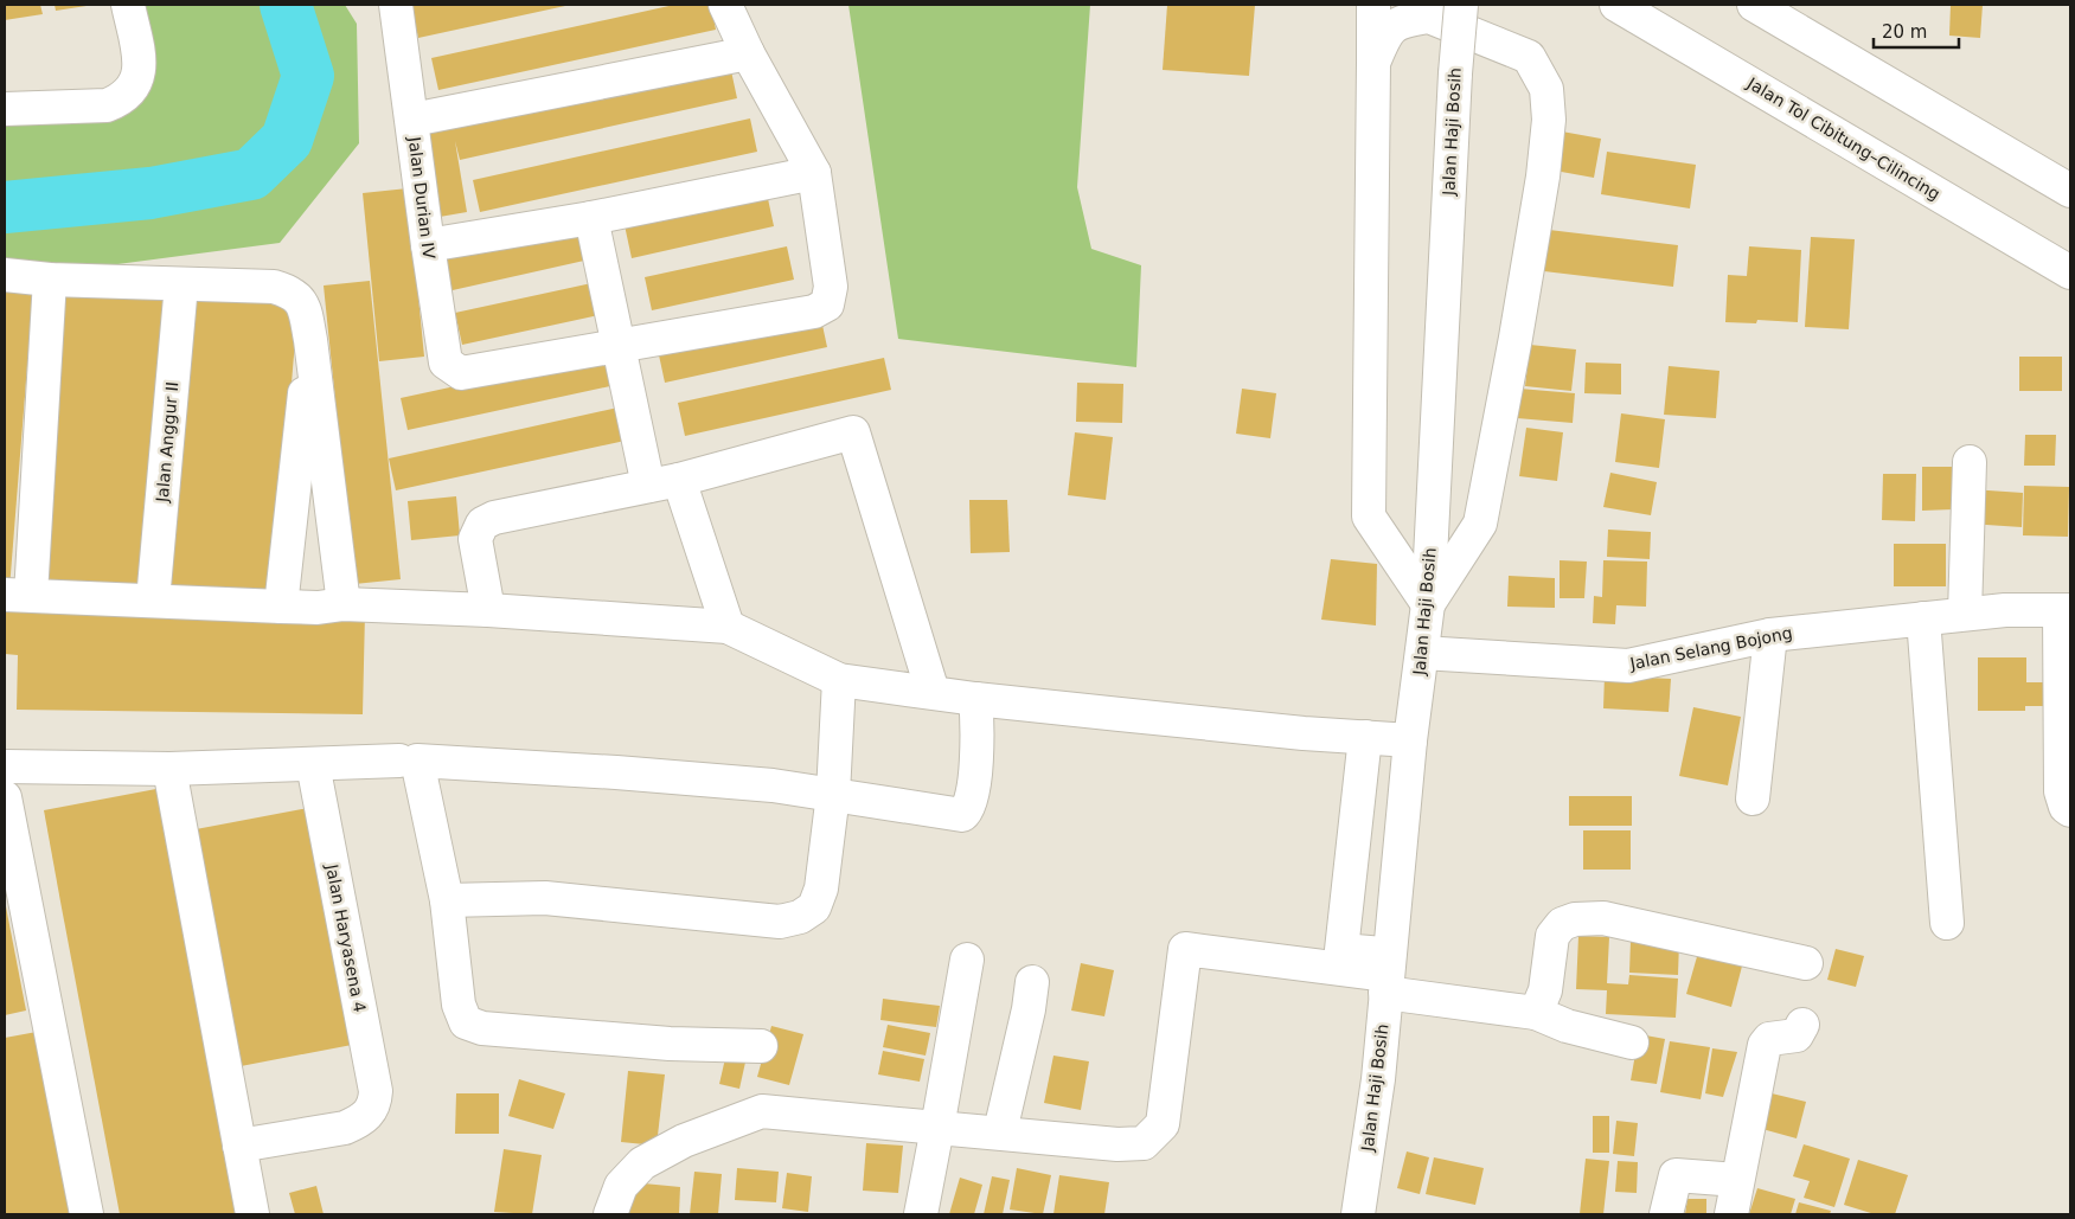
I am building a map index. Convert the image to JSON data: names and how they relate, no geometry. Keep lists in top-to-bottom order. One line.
{"streets":{"main road":["Jalan Haji Bosih","Jalan Tol Cibitung–Cilincing","Jalan Durian IV","Jalan Anggur II","Jalan Selang Bojong","Jalan Haryasena 4"]},"crossings":[["Jalan Haji Bosih","Jalan Selang Bojong"]],"scale_bar":"20 m"}
